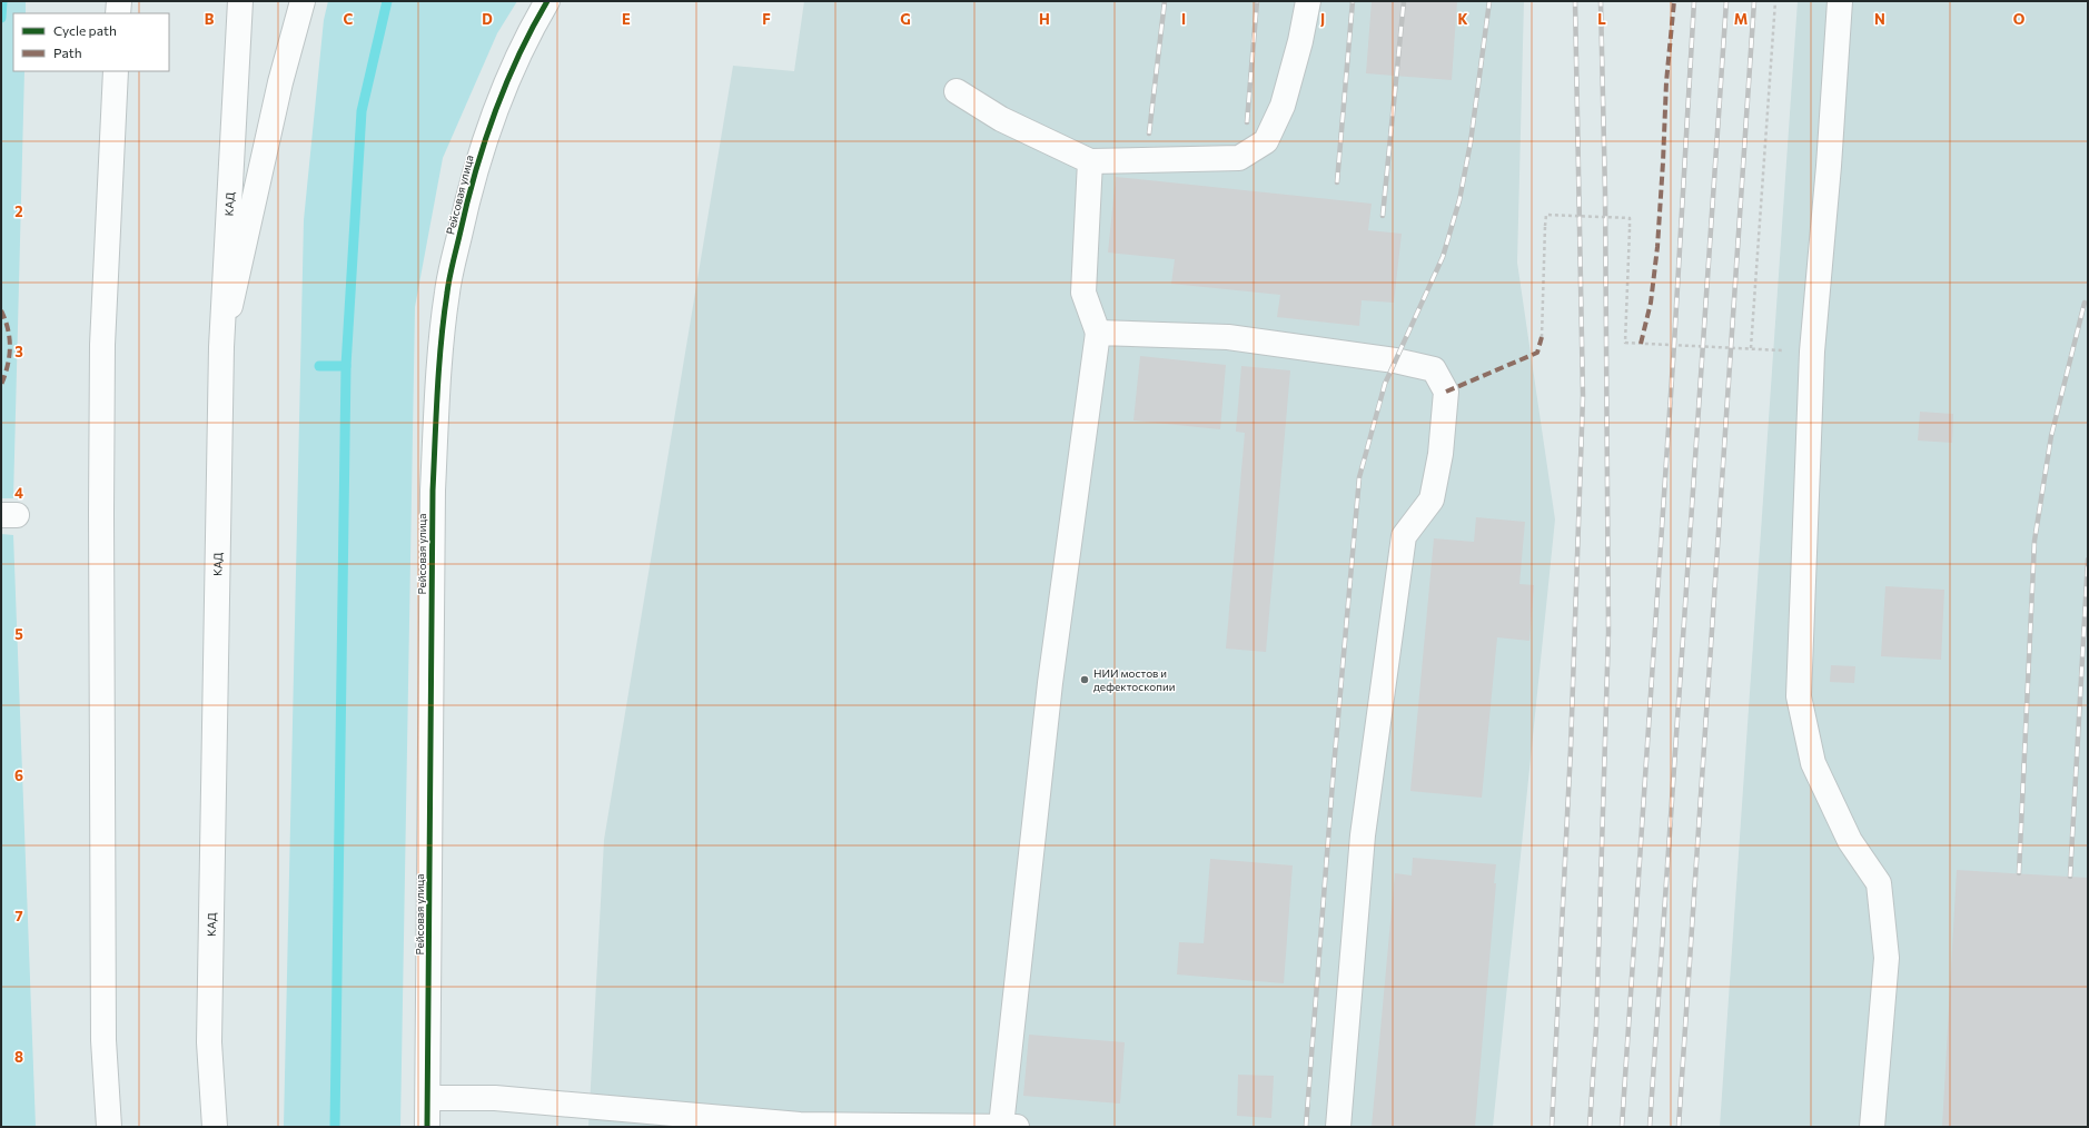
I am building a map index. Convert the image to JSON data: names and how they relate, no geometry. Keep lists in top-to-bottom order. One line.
{"streets":{"main road":["Рейсовая улица","КАД"]},"places":["НИИ мостов и дефектоскопии"],"legend":["Cycle path","Path"],"grid":{"columns":["B","C","D","E","F","G","H","I","J","K","L","M","N","O"],"rows":["2","3","4","5","6","7","8"]}}
